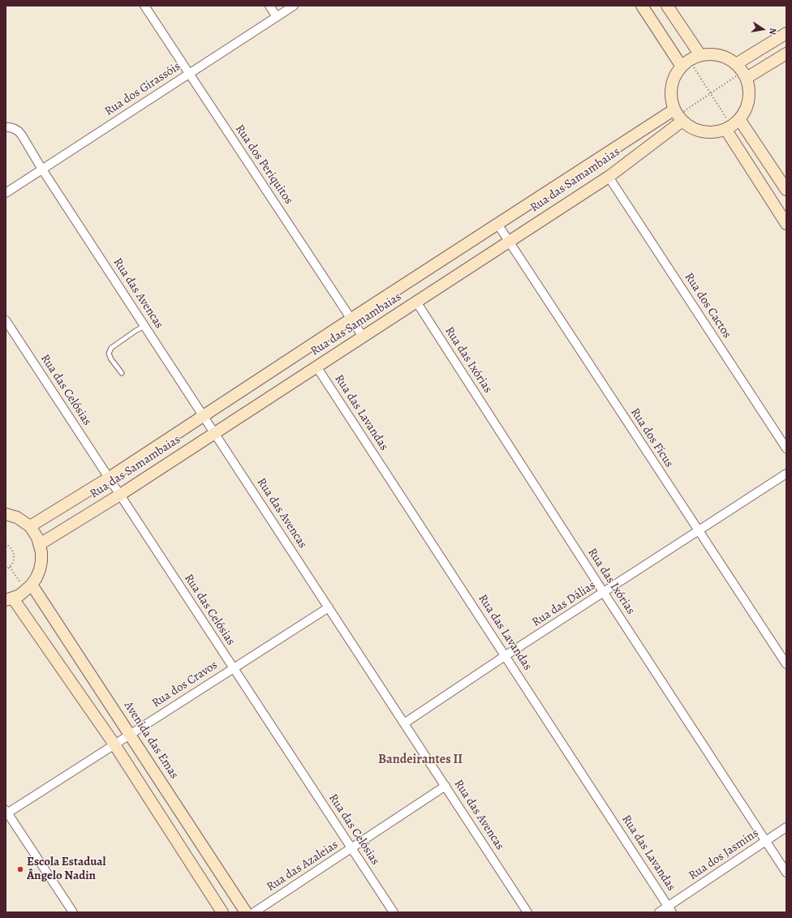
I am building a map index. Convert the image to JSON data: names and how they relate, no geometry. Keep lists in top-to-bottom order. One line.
{"streets":{"street":["Rua dos Girassóis","Rua dos Periquitos","Rua das Samambaias","Rua das Avencas","Rua dos Cactos","Rua das Ixórias","Rua das Celósias","Rua das Lavandas","Rua dos Fícus","Rua das Dálias","Rua dos Cravos","Avenida das Emas","Rua dos Jasmins","Rua das Azaleias"]},"crossings":[["Rua dos Girassóis","Rua dos Periquitos"],["Rua dos Girassóis","Rua das Avencas"],["Rua dos Periquitos","Rua das Samambaias"],["Rua das Samambaias","Rua das Avencas"],["Rua das Samambaias","Rua dos Cactos"],["Rua das Samambaias","Rua das Ixórias"],["Rua das Samambaias","Rua das Celósias"],["Rua das Samambaias","Rua das Lavandas"],["Rua das Samambaias","Rua dos Fícus"],["Rua das Avencas","Rua das Dálias"],["Rua das Avencas","Rua dos Cravos"],["Rua das Avencas","Rua das Azaleias"],["Rua das Ixórias","Rua das Dálias"],["Rua das Ixórias","Rua dos Jasmins"],["Rua das Celósias","Rua dos Cravos"],["Rua das Celósias","Rua das Azaleias"],["Rua das Lavandas","Rua das Dálias"],["Rua das Lavandas","Rua dos Jasmins"],["Rua dos Fícus","Rua das Dálias"],["Rua dos Cravos","Avenida das Emas"]],"districts":["Bandeirantes II"],"places":["Escola Estadual Ângelo Nadin"],"north":"right"}
